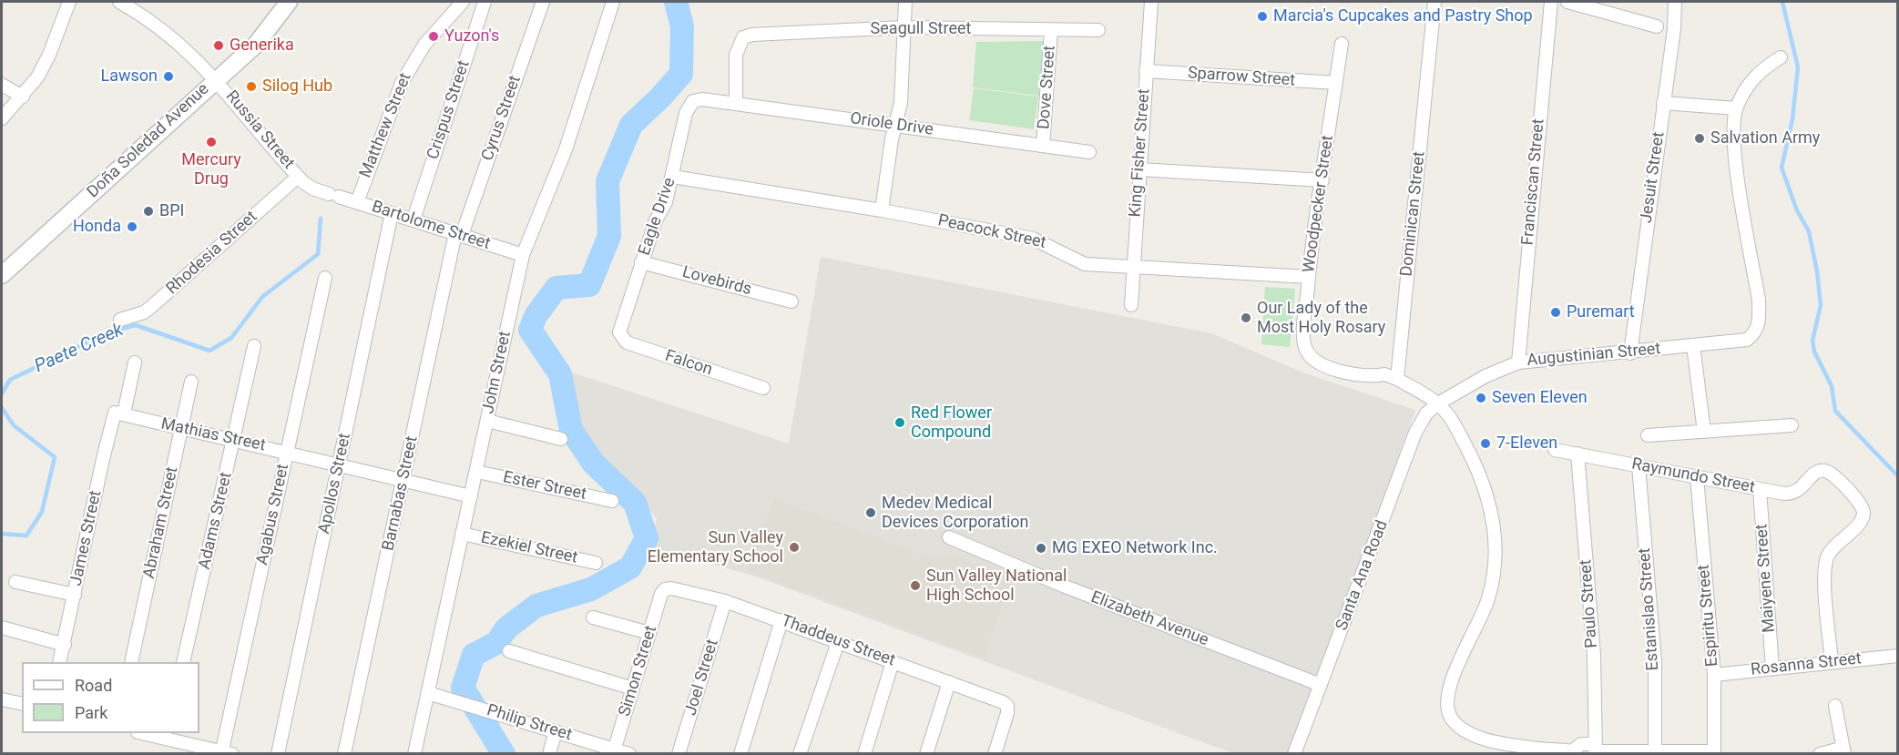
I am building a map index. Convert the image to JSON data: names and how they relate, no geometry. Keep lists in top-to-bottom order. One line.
{"streets":{"main road":["Doña Soledad Avenue"],"street":["Seagull Street","Sparrow Street","Dove Street","Crispus Street","Cyrus Street","Oriole Drive","Matthew Street","Russia Street","King Fisher Street","Jesuit Street","Franciscan Street","Woodpecker Street","Dominican Street","Eagle Drive","Bartolome Street","Peacock Street","Rhodesia Street","Lovebirds","Augustinian Street","Falcon","John Street","Mathias Street","Raymundo Street","Apollos Street","Ester Street","Barnabas Street","Agabus Street","Adams Street","Abraham Street","James Street","Ezekiel Street","Santa Ana Road","Maiyene Street","Paulo Street","Estanislao Street","Espiritu Street","Elizabeth Avenue","Thaddeus Street","Rosanna Street","Simon Street","Joel Street","Philip Street"]},"crossings":[["Seagull Street","Dove Street"],["Seagull Street","Oriole Drive"],["Sparrow Street","King Fisher Street"],["Sparrow Street","Woodpecker Street"],["Dove Street","Oriole Drive"],["Crispus Street","Bartolome Street"],["Cyrus Street","Bartolome Street"],["Cyrus Street","Barnabas Street"],["Oriole Drive","Eagle Drive"],["Matthew Street","Bartolome Street"],["Russia Street","Doña Soledad Avenue"],["Russia Street","Bartolome Street"],["Russia Street","Rhodesia Street"],["King Fisher Street","Peacock Street"],["Jesuit Street","Augustinian Street"],["Franciscan Street","Augustinian Street"],["Woodpecker Street","Dominican Street"],["Woodpecker Street","Peacock Street"],["Eagle Drive","Peacock Street"],["Eagle Drive","Lovebirds"],["Eagle Drive","Falcon"],["Bartolome Street","Rhodesia Street"],["Bartolome Street","John Street"],["Bartolome Street","Apollos Street"],["Bartolome Street","Barnabas Street"],["Augustinian Street","Santa Ana Road"],["John Street","Mathias Street"],["John Street","Ester Street"],["John Street","Ezekiel Street"],["John Street","Philip Street"],["Mathias Street","Apollos Street"],["Mathias Street","Barnabas Street"],["Mathias Street","Agabus Street"],["Mathias Street","Adams Street"],["Mathias Street","Abraham Street"],["Mathias Street","James Street"],["Raymundo Street","Maiyene Street"],["Raymundo Street","Paulo Street"],["Raymundo Street","Estanislao Street"],["Raymundo Street","Espiritu Street"],["Raymundo Street","Rosanna Street"],["Santa Ana Road","Elizabeth Avenue"],["Maiyene Street","Rosanna Street"],["Espiritu Street","Rosanna Street"],["Thaddeus Street","Simon Street"],["Thaddeus Street","Joel Street"],["Simon Street","Philip Street"]],"water":["Paete Creek"],"places":["Marcia's Cupcakes and Pastry Shop","Yuzon's","Generika","Lawson","Silog Hub","Salvation Army","Mercury Drug","BPI","Honda","Puremart","Our Lady of the Most Holy Rosary","Seven Eleven","Red Flower Compound","7-Eleven","Medev Medical Devices Corporation","Sun Valley Elementary School","MG EXEO Network Inc.","Sun Valley National High School"],"legend":["Road","Park"]}
